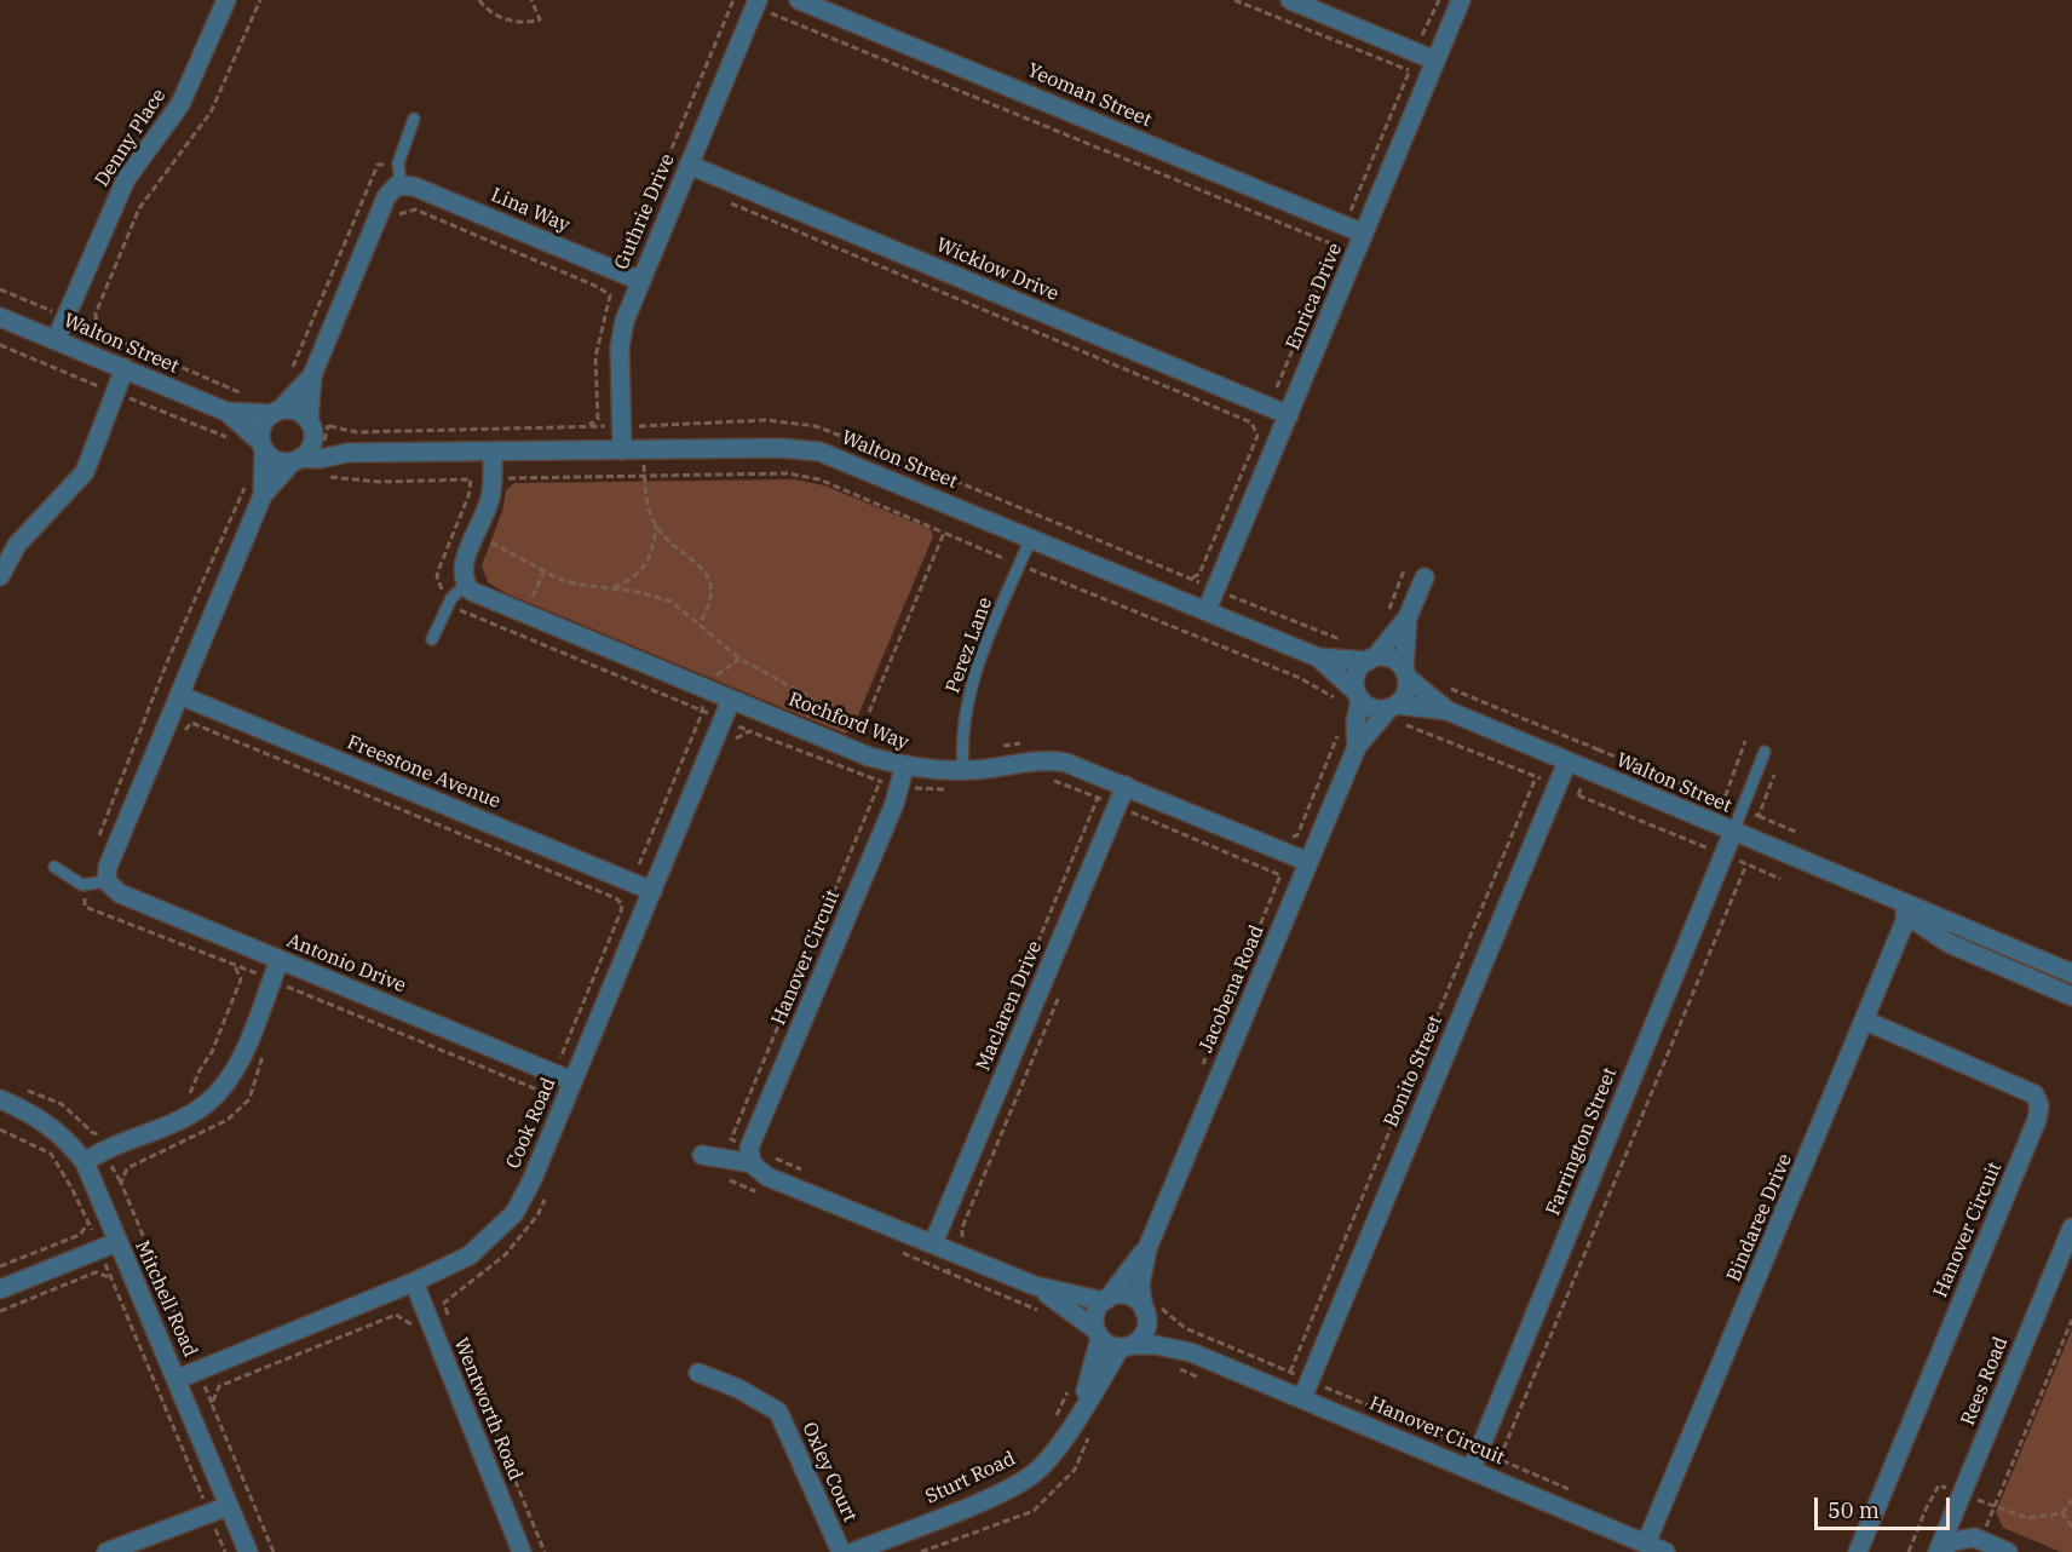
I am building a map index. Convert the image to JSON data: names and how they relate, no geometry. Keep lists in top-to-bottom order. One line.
{"streets":{"street":["Yeoman Street","Denny Place","Lina Way","Guthrie Drive","Wicklow Drive","Enrica Drive","Walton Street","Rochford Way","Freestone Avenue","Hanover Circuit","Antonio Drive","Jacobena Road","Maclaren Drive","Bonito Street","Cook Road","Farrington Street","Bindaree Drive","Mitchell Road","Rees Road","Wentworth Road","Oxley Court","Sturt Road"],"lane":["Perez Lane"]},"crossings":[["Yeoman Street","Enrica Drive"],["Denny Place","Walton Street"],["Lina Way","Guthrie Drive"],["Guthrie Drive","Wicklow Drive"],["Guthrie Drive","Walton Street"],["Wicklow Drive","Enrica Drive"],["Enrica Drive","Walton Street"],["Walton Street","Perez Lane"],["Walton Street","Jacobena Road"],["Walton Street","Bonito Street"],["Walton Street","Farrington Street"],["Walton Street","Bindaree Drive"],["Perez Lane","Rochford Way"],["Rochford Way","Hanover Circuit"],["Rochford Way","Jacobena Road"],["Rochford Way","Maclaren Drive"],["Rochford Way","Cook Road"],["Freestone Avenue","Cook Road"],["Hanover Circuit","Bonito Street"],["Hanover Circuit","Farrington Street"],["Hanover Circuit","Bindaree Drive"],["Antonio Drive","Cook Road"],["Jacobena Road","Sturt Road"],["Cook Road","Mitchell Road"],["Cook Road","Wentworth Road"]],"scale_bar":"50 m"}
